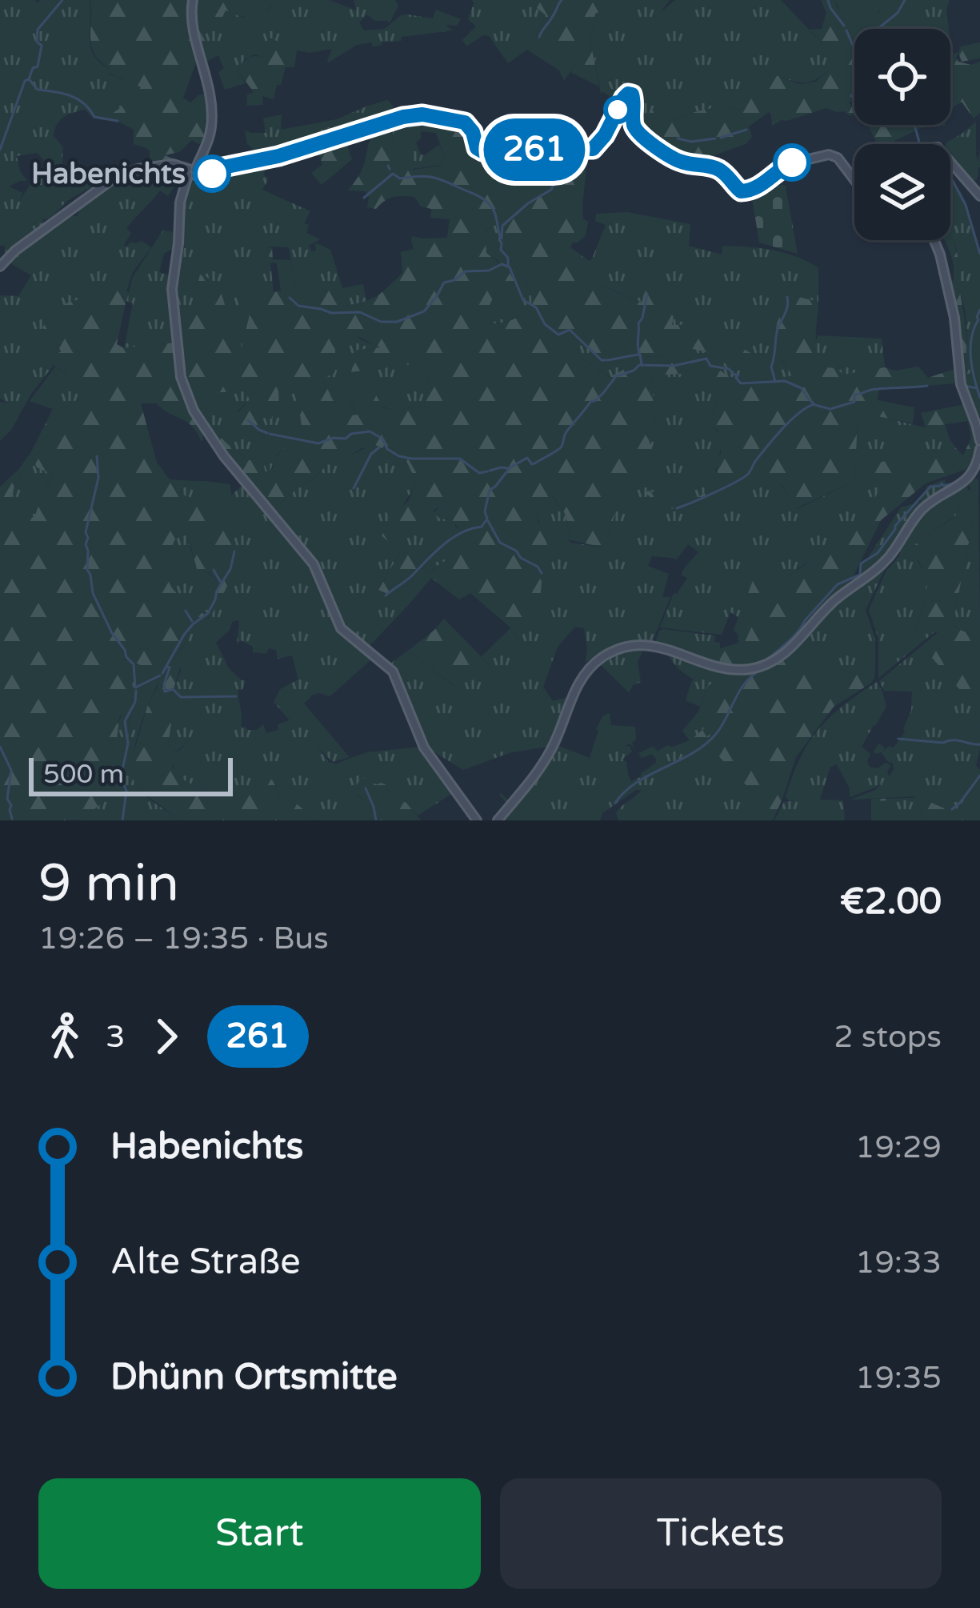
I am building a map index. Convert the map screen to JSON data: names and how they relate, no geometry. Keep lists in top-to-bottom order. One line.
{"places":["Habenichts"],"lines":["bus line 261"],"scale_bar":"500 m","page":{"on_map":"261","scale":"500 m","heading":["9 min","19:26 – 19:35 · Bus","€2.00"],"legs":["3","261","2 stops"],"list":[{"name":"Habenichts","value":"19:29"},{"name":"Alte Straße","value":"19:33"},{"name":"Dhünn Ortsmitte","value":"19:35"}],"buttons":["Start","Tickets"]}}
